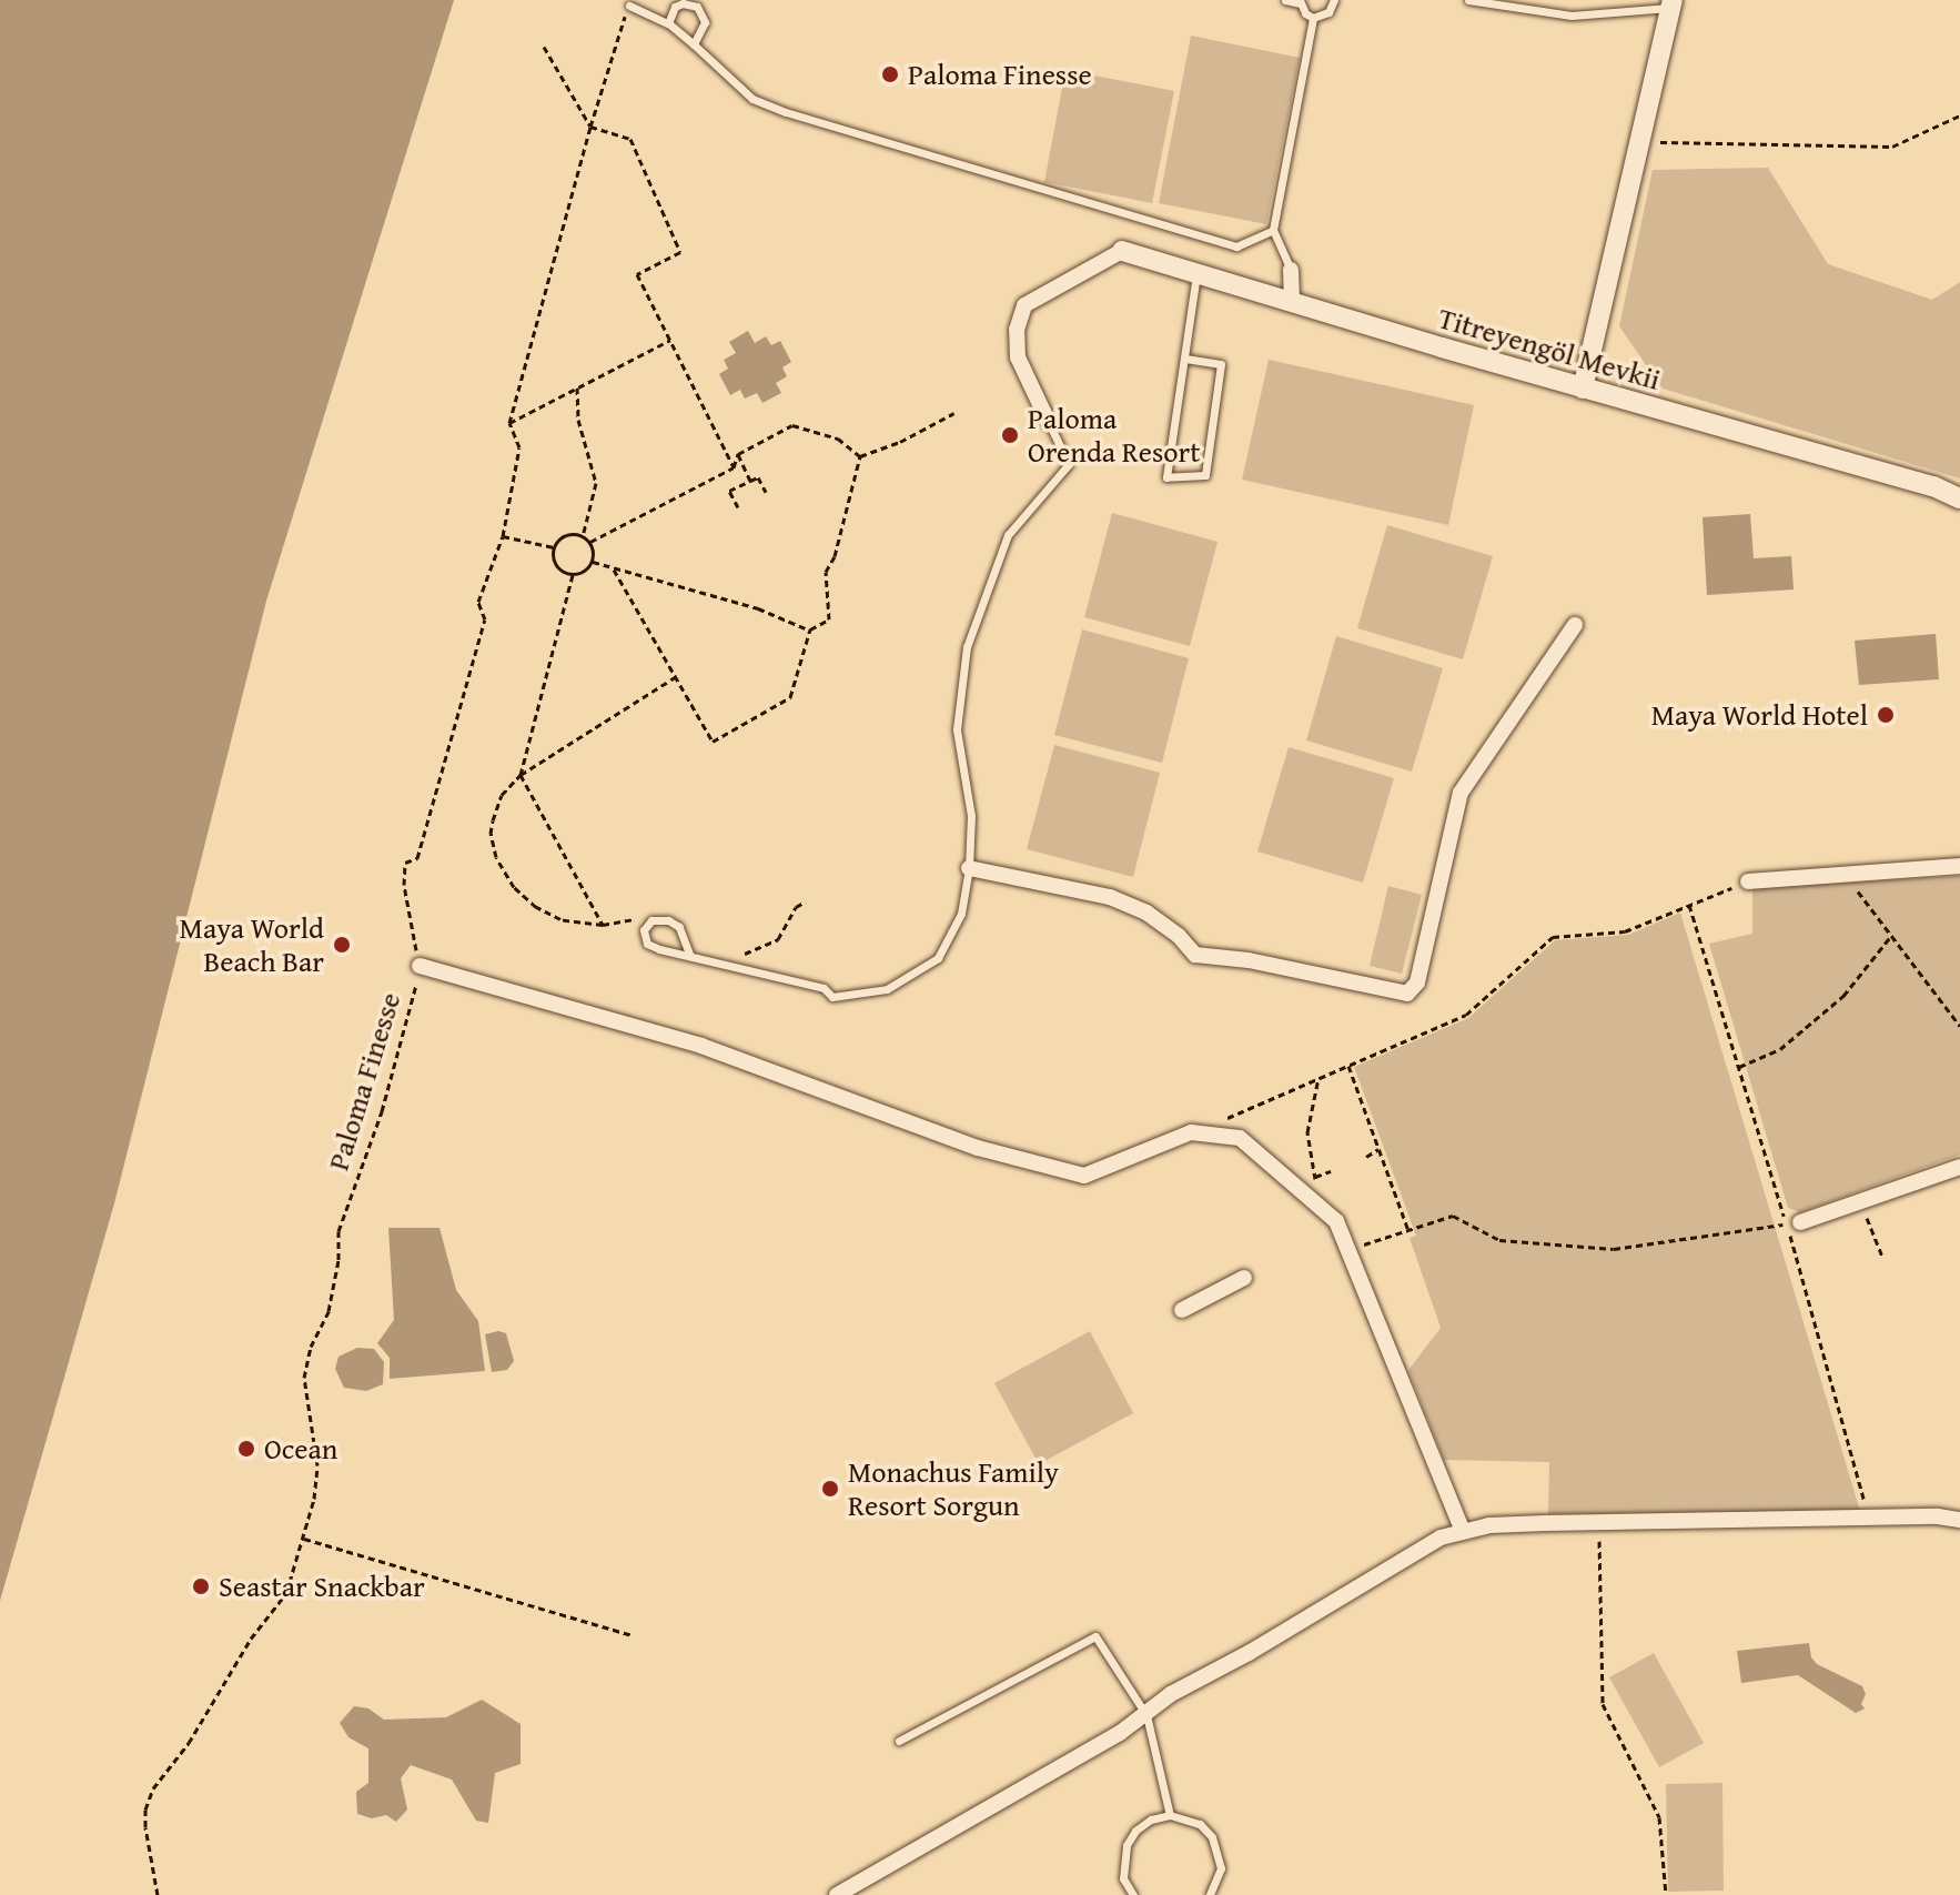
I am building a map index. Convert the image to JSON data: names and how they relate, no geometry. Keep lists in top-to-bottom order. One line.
{"streets":{"street":["Titreyengöl Mevkii"],"path":["Paloma Finesse"]},"places":["Paloma Finesse","Paloma Orenda Resort","Maya World Hotel","Maya World Beach Bar","Ocean","Monachus Family Resort Sorgun","Seastar Snackbar"]}
